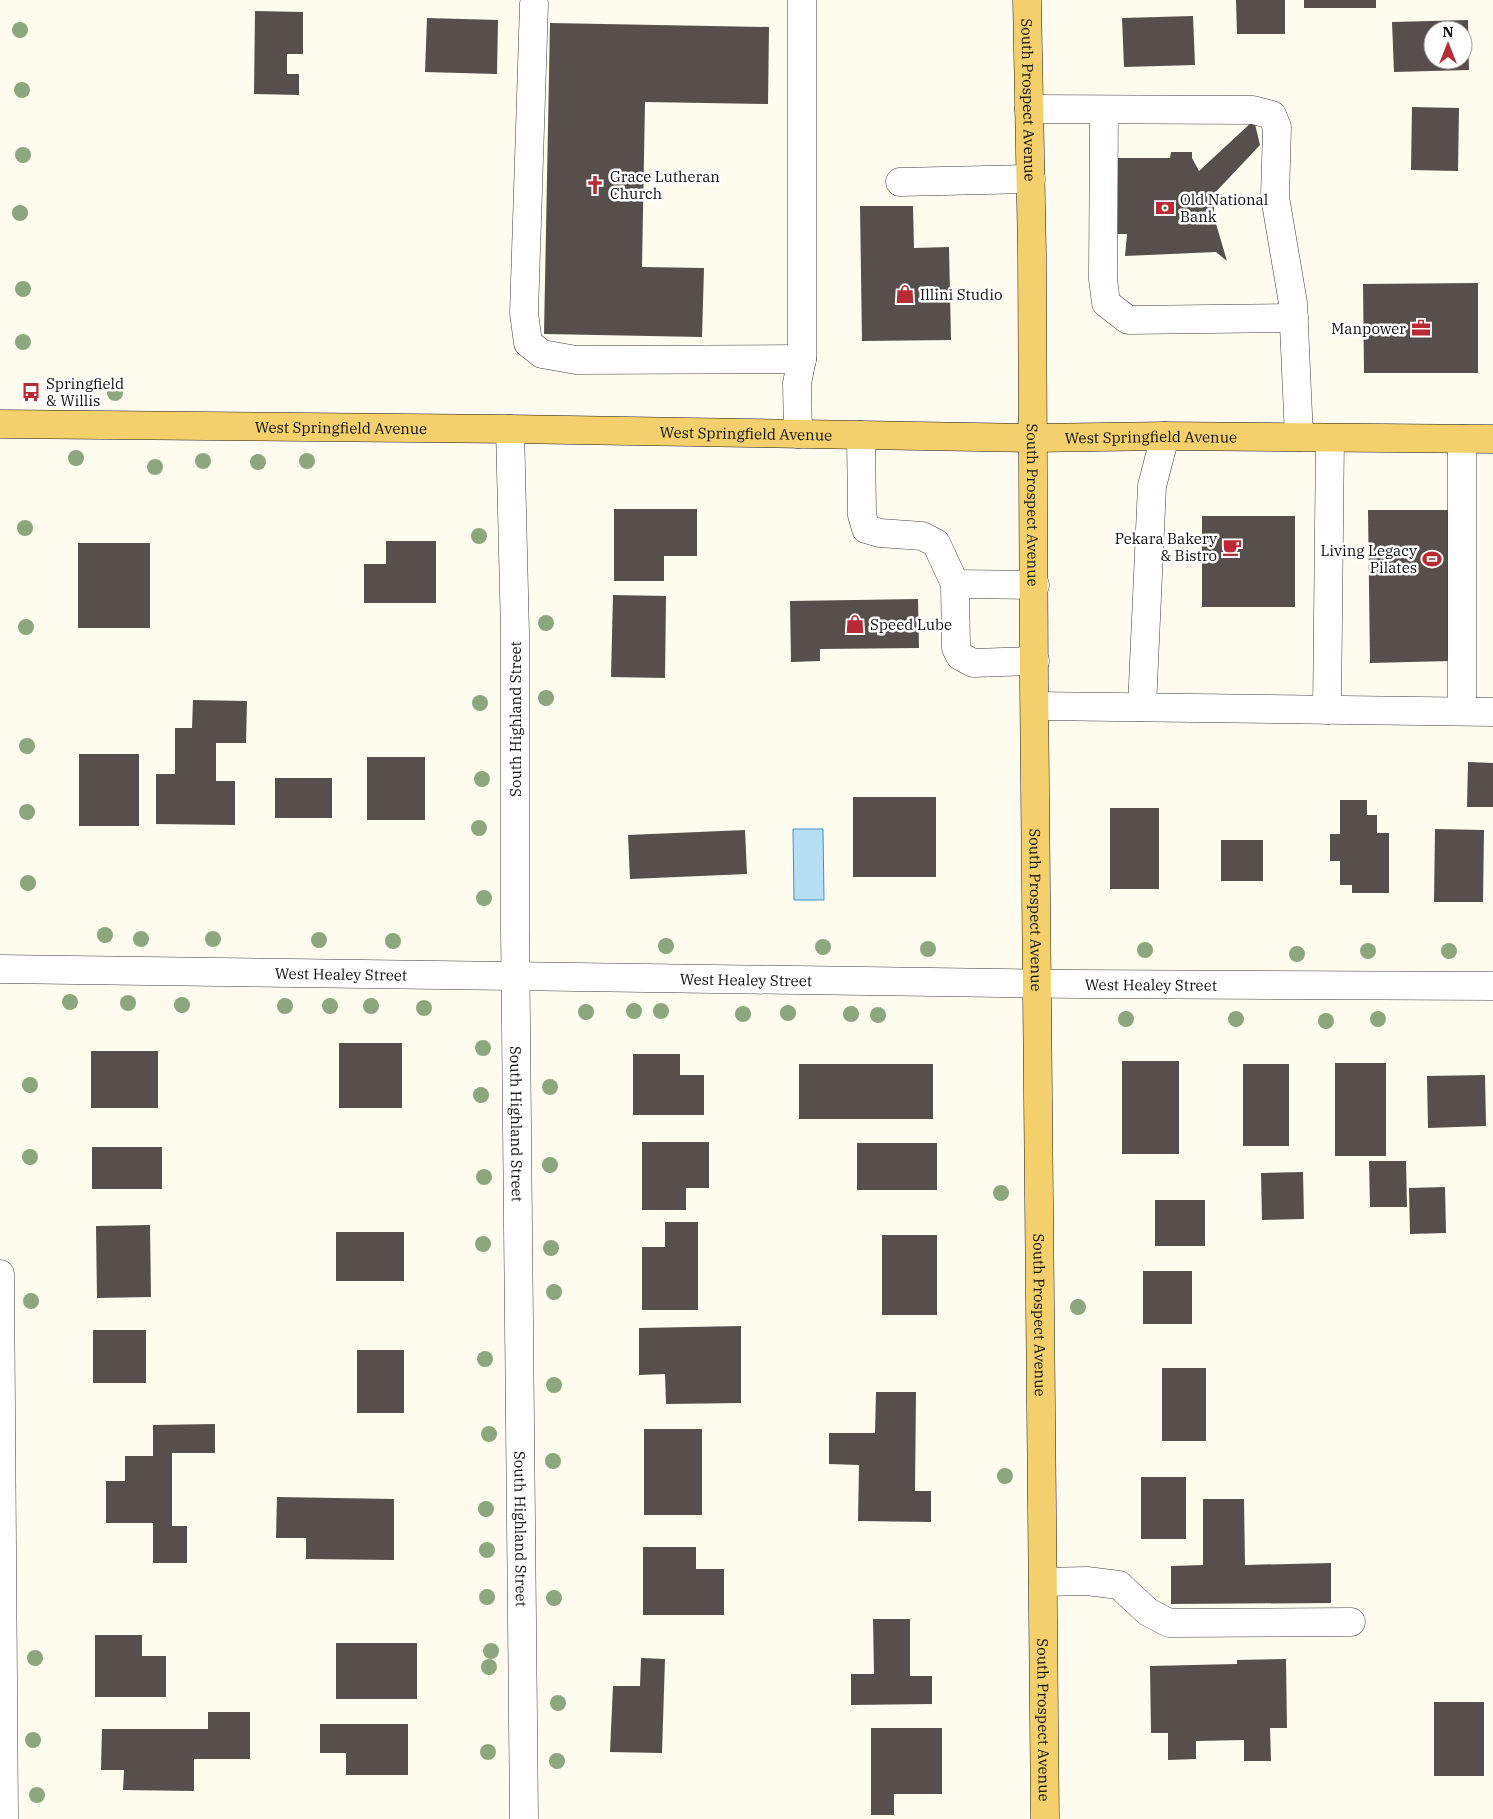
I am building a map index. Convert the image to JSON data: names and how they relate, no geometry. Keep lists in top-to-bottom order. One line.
{"streets":{"main road":["South Prospect Avenue","West Springfield Avenue"],"street":["South Highland Street","West Healey Street"]},"crossings":[["South Prospect Avenue","West Springfield Avenue"],["South Prospect Avenue","West Healey Street"],["West Springfield Avenue","South Highland Street"],["South Highland Street","West Healey Street"]],"places":{"church":["Grace Lutheran Church"],"bank":["Old National Bank"],"shop":["Illini Studio","Speed Lube"],"office":["Manpower"],"bus stop":["Springfield & Willis"],"cafe":["Pekara Bakery & Bistro"],"sports":["Living Legacy Pilates"]},"north":"top"}
